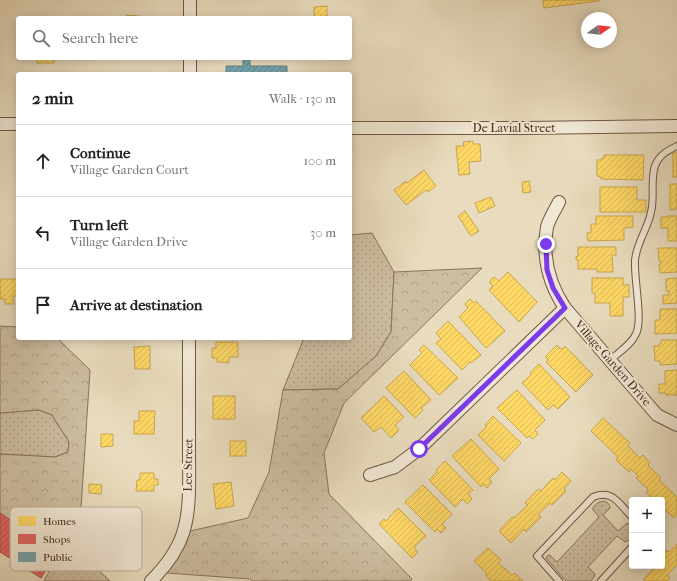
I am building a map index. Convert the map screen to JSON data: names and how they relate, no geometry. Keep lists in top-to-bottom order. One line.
{"streets":{"street":["De Lavial Street","Village Garden Drive","Lee Street"]},"legend":["Homes","Shops","Public"],"north":"right","page":{"search":"Search here","heading":["2 min","Walk · 130 m"],"list":[["Continue","Village Garden Court","100 m"],["Turn left","Village Garden Drive","30 m"],"Arrive at destination"],"map_buttons":["+","−"]}}
